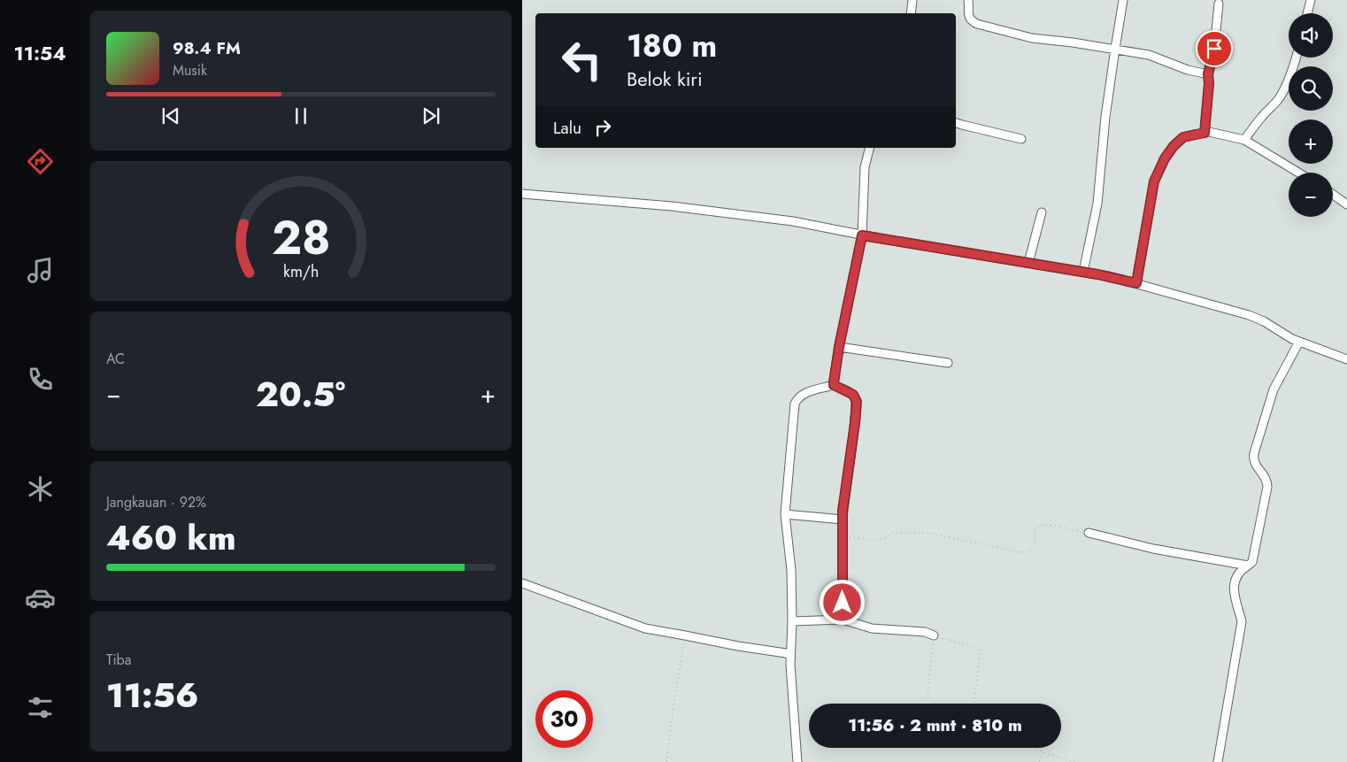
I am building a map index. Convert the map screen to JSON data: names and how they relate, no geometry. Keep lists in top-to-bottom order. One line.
{"page":{"tabs":"11:54","map_buttons":["+","−"],"turn":["180 m","Belok kiri"],"song":["98.4 FM","Musik"],"then":"Lalu","tile":["AC",["Jangkauan · 92%","460 km"],["Tiba","11:56"]],"heat":["−","20.5°","+"],"limit":"30","trip":"11:56 · 2 mnt · 810 m","gauge":["28","km/h"]}}
